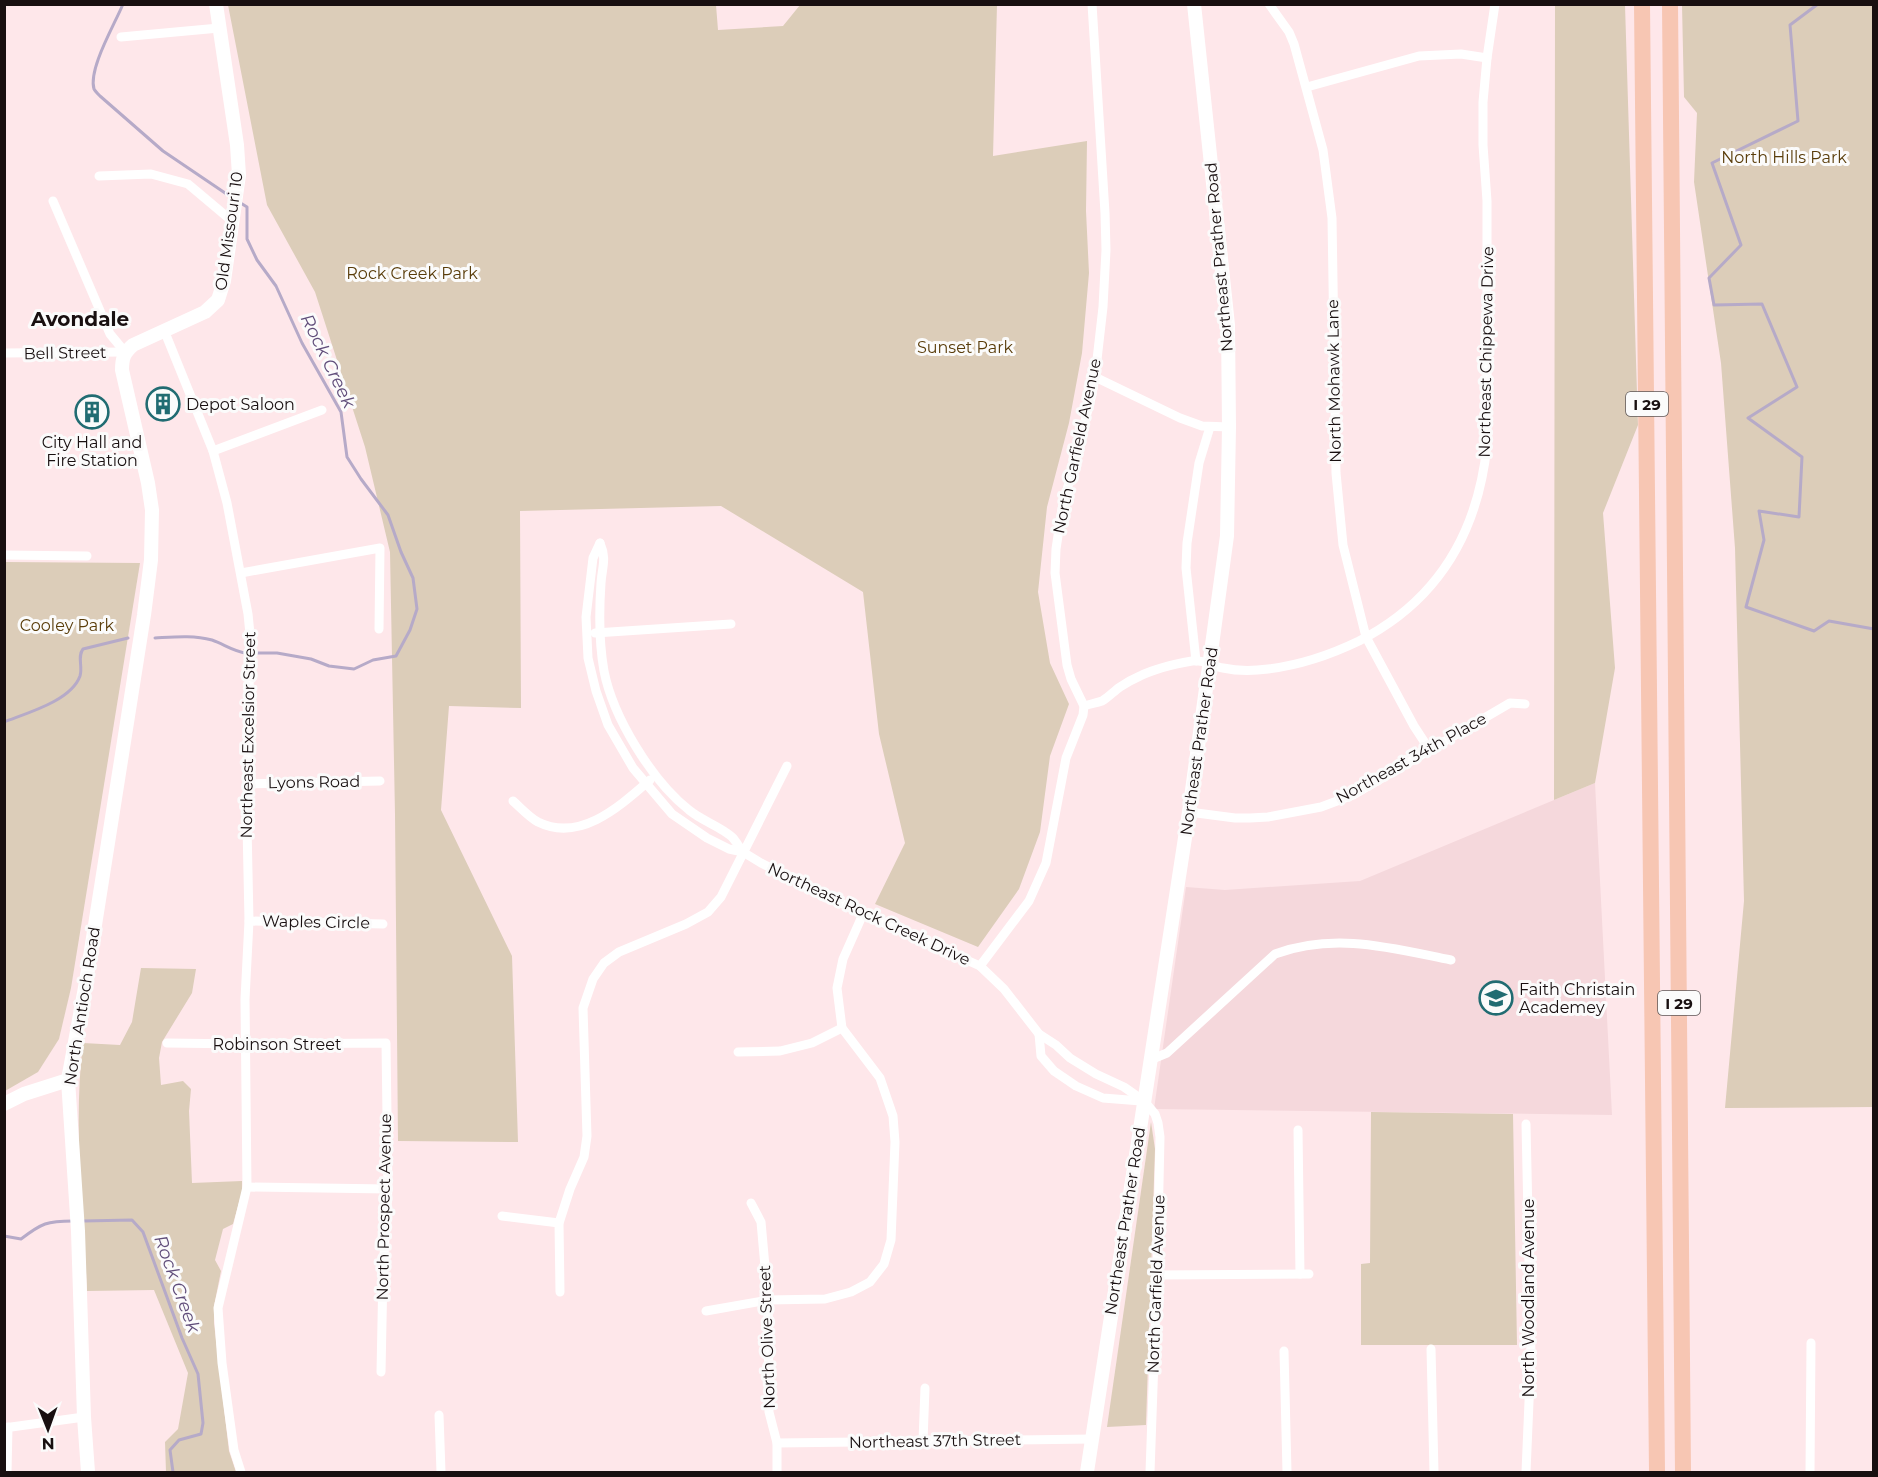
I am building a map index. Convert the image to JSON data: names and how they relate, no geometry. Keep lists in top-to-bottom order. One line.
{"streets":{"highway":["I 29"],"street":["Old Missouri 10","Northeast Prather Road","Northeast Chippewa Drive","Bell Street","North Mohawk Lane","North Garfield Avenue","Northeast Excelsior Street","Northeast 34th Place","Lyons Road","Northeast Rock Creek Drive","Waples Circle","North Antioch Road","Robinson Street","North Prospect Avenue","North Woodland Avenue","North Olive Street","Northeast 37th Street"]},"crossings":[["Old Missouri 10","Bell Street"],["Old Missouri 10","Northeast Excelsior Street"],["Old Missouri 10","North Antioch Road"],["Northeast Prather Road","Northeast Chippewa Drive"],["Northeast Prather Road","North Garfield Avenue"],["Northeast Prather Road","Northeast 34th Place"],["Northeast Prather Road","Northeast Rock Creek Drive"],["Northeast Prather Road","Northeast 37th Street"],["Northeast Chippewa Drive","North Mohawk Lane"],["Bell Street","North Antioch Road"],["North Mohawk Lane","Northeast 34th Place"],["North Garfield Avenue","Northeast Rock Creek Drive"],["Northeast Excelsior Street","Lyons Road"],["Northeast Excelsior Street","Waples Circle"],["Northeast Excelsior Street","Robinson Street"],["Robinson Street","North Prospect Avenue"],["North Olive Street","Northeast 37th Street"]],"districts":["Avondale"],"water":["Rock Creek"],"parks":["North Hills Park","Rock Creek Park","Sunset Park","Cooley Park"],"places":{"building":["Depot Saloon","City Hall and Fire Station"],"school or university":["Faith Christain Academey"]},"north":"bottom"}
